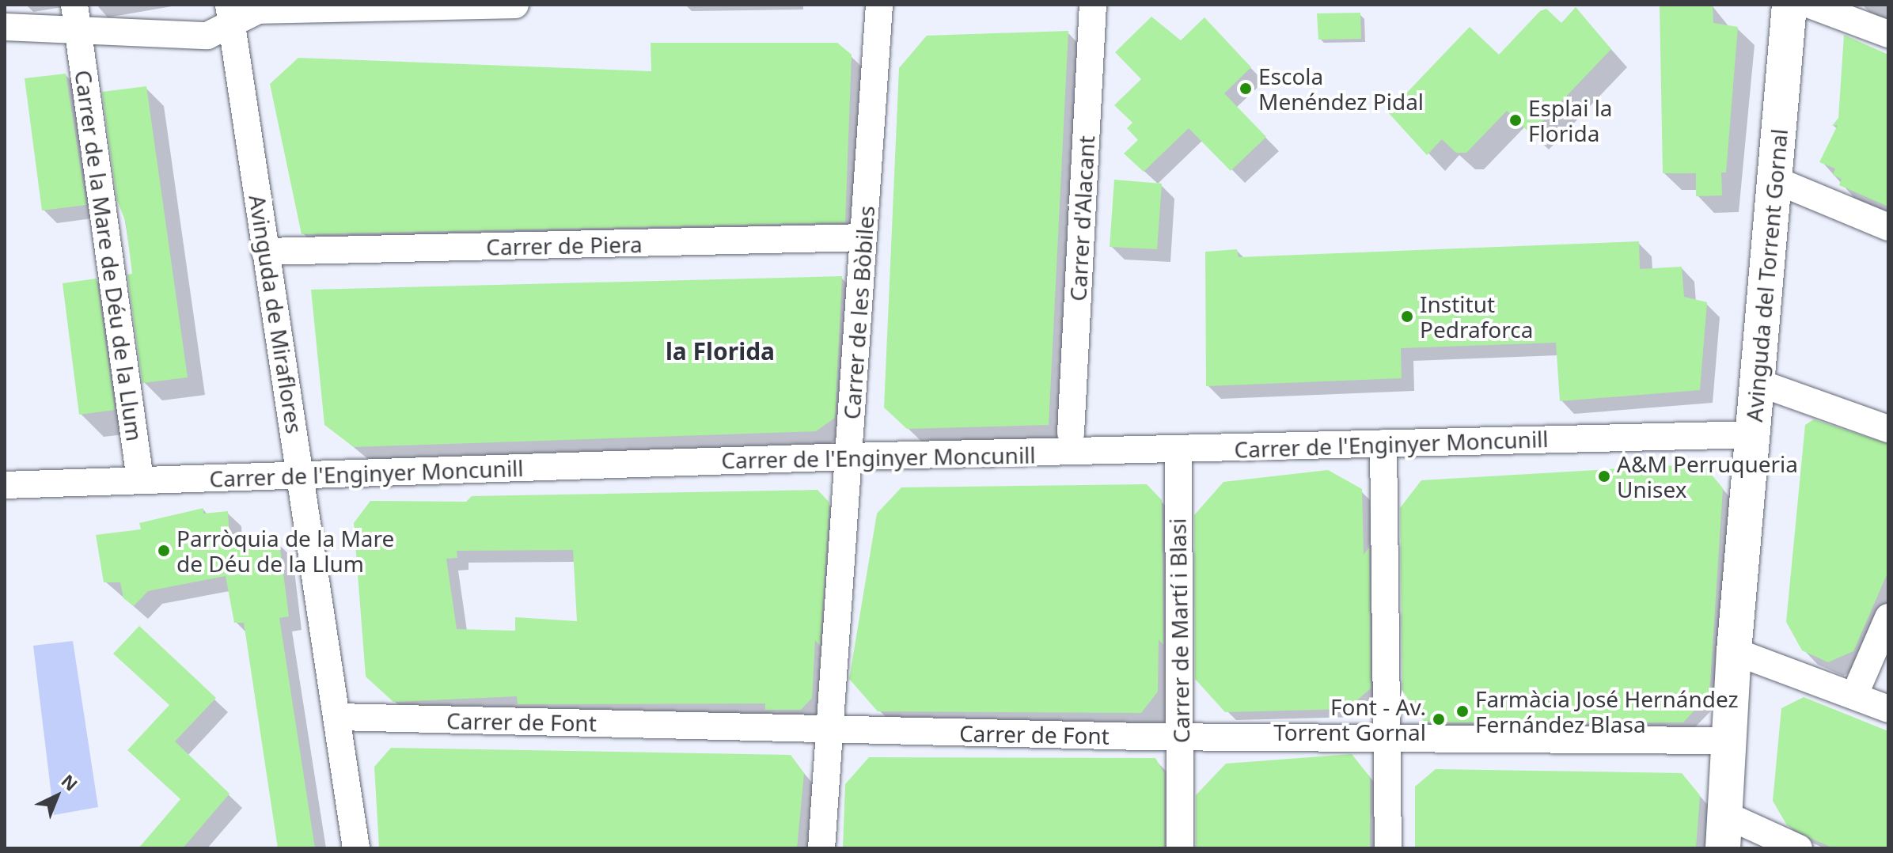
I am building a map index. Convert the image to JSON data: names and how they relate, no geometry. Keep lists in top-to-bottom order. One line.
{"streets":{"street":["Carrer d'Alacant","Carrer de Piera","Carrer de la Mare de Déu de la Llum","Avinguda del Torrent Gornal","Carrer de les Bòbiles","Avinguda de Miraflores","Carrer de l'Enginyer Moncunill","Carrer de Martí i Blasi","Carrer de Font"]},"crossings":[["Carrer de Piera","Carrer de les Bòbiles"],["Carrer de Piera","Avinguda de Miraflores"],["Carrer de la Mare de Déu de la Llum","Carrer de l'Enginyer Moncunill"],["Avinguda del Torrent Gornal","Carrer de l'Enginyer Moncunill"],["Avinguda del Torrent Gornal","Carrer de Font"],["Carrer de les Bòbiles","Carrer de l'Enginyer Moncunill"],["Carrer de les Bòbiles","Carrer de Font"],["Avinguda de Miraflores","Carrer de l'Enginyer Moncunill"],["Avinguda de Miraflores","Carrer de Font"],["Carrer de l'Enginyer Moncunill","Carrer de Martí i Blasi"],["Carrer de Martí i Blasi","Carrer de Font"]],"districts":["la Florida"],"places":["Escola Menéndez Pidal","Esplai la Florida","Institut Pedraforca","A&M Perruqueria Unisex","Parròquia de la Mare de Déu de la Llum","Farmàcia José Hernández Fernández Blasa","Font - Av. Torrent Gornal"],"north":"top right"}
